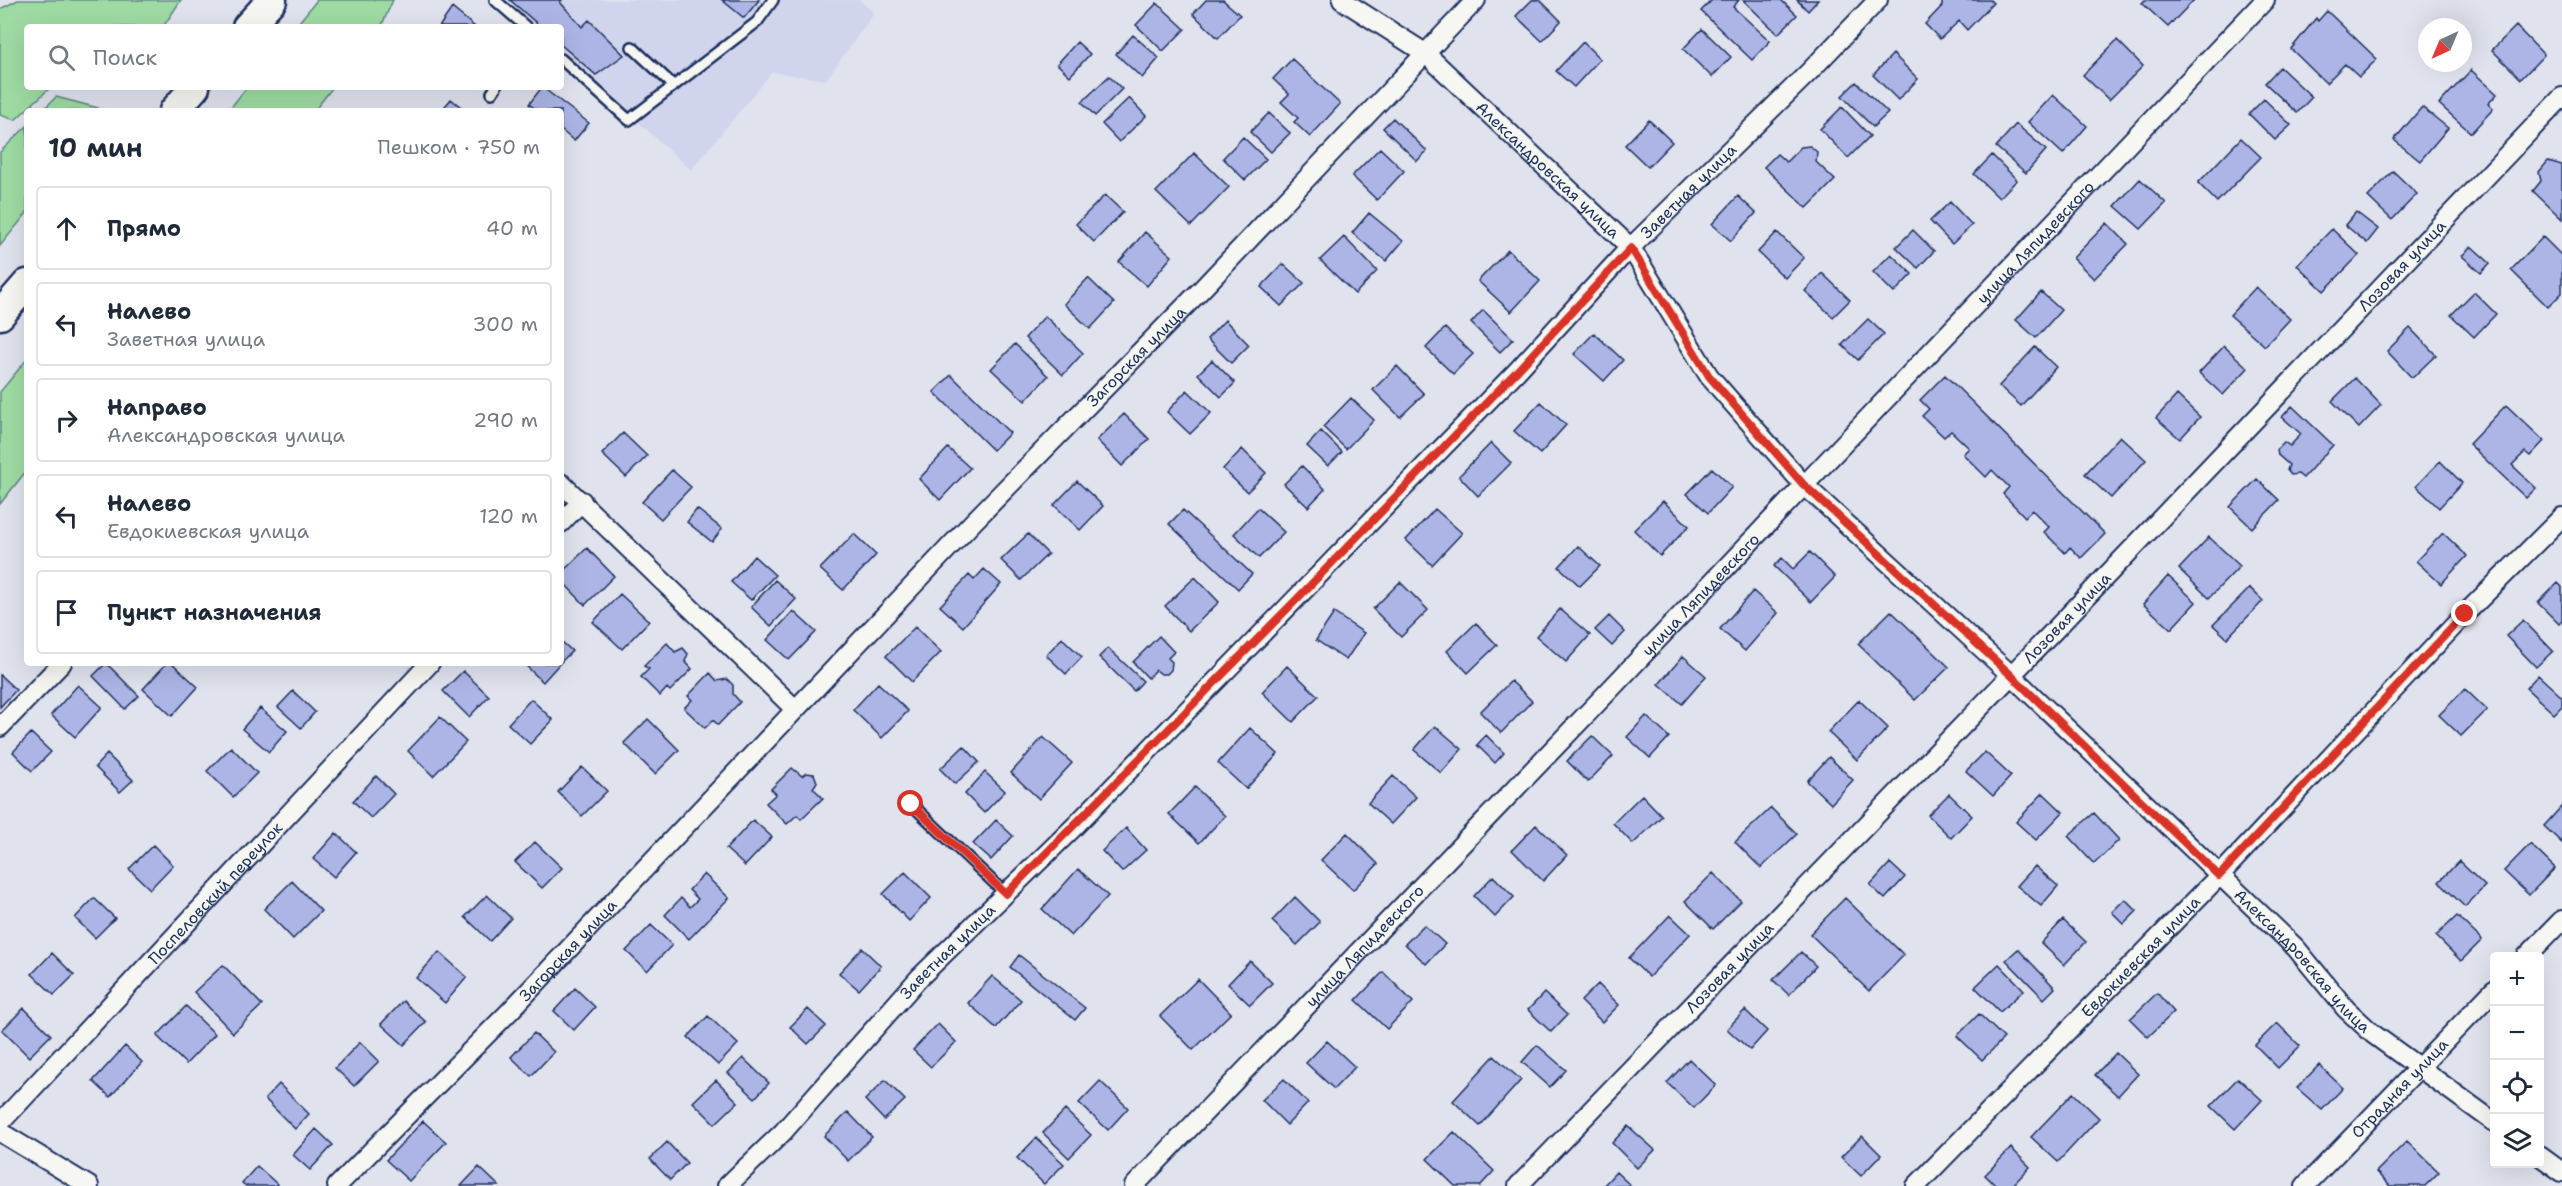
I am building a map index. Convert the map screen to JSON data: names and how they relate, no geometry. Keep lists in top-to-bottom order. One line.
{"streets":{"street":["Александровская улица","Заветная улица","улица Ляпидевского","Лозовая улица","Загорская улица","Поспеловский переулок","Евдокиевская улица","Отрадная улица"]},"crossings":[["Александровская улица","Заветная улица"],["Александровская улица","улица Ляпидевского"],["Александровская улица","Лозовая улица"],["Александровская улица","Загорская улица"],["Александровская улица","Евдокиевская улица"],["Александровская улица","Отрадная улица"]],"north":"bottom left","page":{"search":"Поиск","heading":["10 мин","Пешком · 750 m"],"list":[["Прямо","40 m"],["Налево","Заветная улица","300 m"],["Направо","Александровская улица","290 m"],["Налево","Евдокиевская улица","120 m"],"Пункт назначения"],"map_buttons":["+","−"]}}
